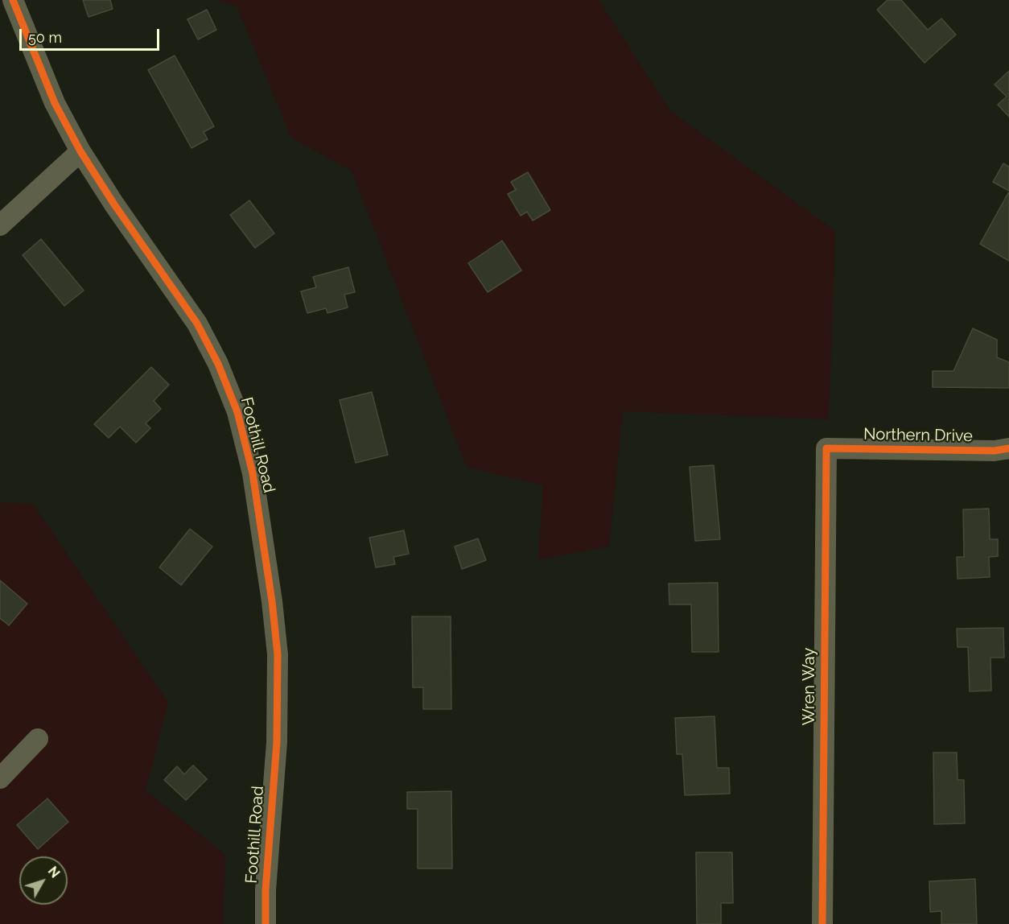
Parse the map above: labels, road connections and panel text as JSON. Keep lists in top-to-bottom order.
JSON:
{
  "streets": {
    "street": ["Northern Drive", "Foothill Road", "Wren Way"]
  },
  "crossings": [
    ["Northern Drive", "Wren Way"]
  ],
  "scale_bar": "50 m",
  "north": "top right"
}
